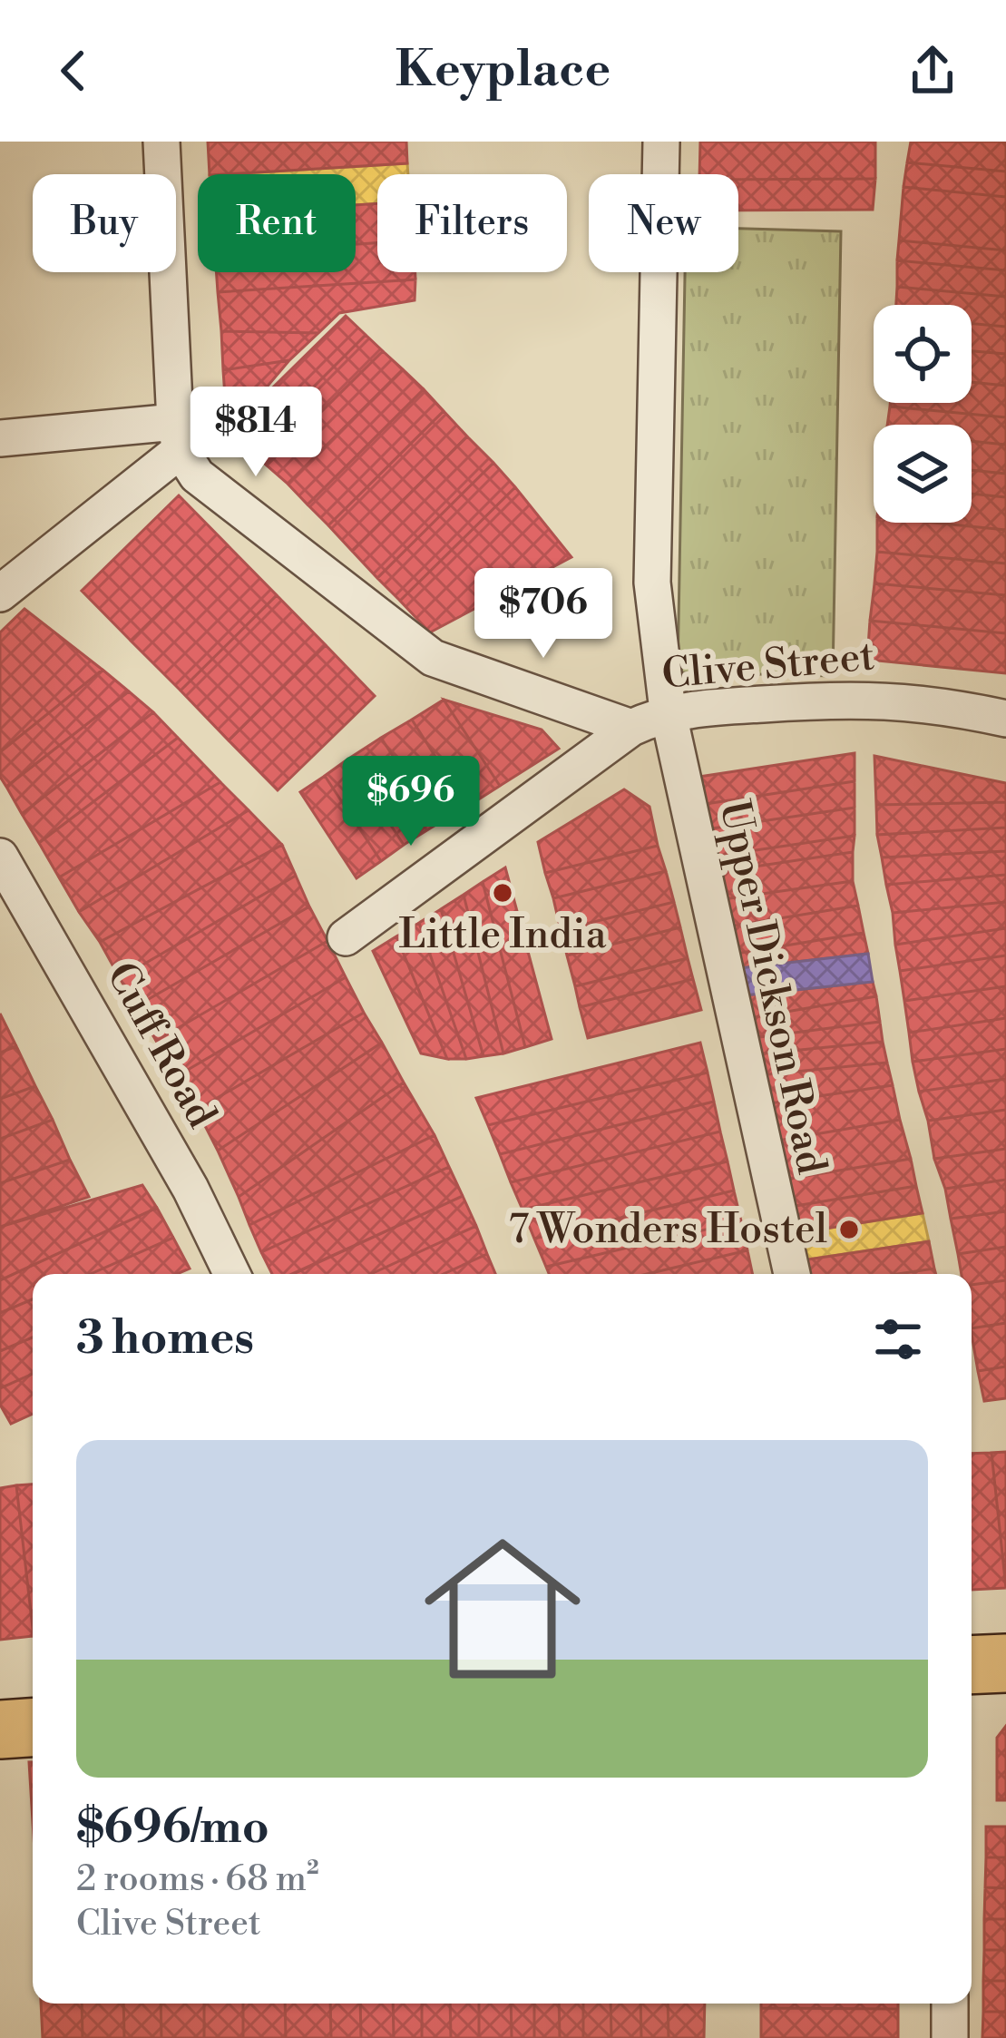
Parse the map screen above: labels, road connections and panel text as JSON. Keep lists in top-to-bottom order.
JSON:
{
  "streets": {
    "street": ["Clive Street", "Upper Dickson Road", "Cuff Road"]
  },
  "crossings": [
    ["Clive Street", "Upper Dickson Road"]
  ],
  "places": ["Little India", "7 Wonders Hostel"],
  "page": {
    "header": "Keyplace",
    "chip": [
      "Buy",
      "Rent",
      "Filters",
      "New"
    ],
    "price": ["$814", "$706", "$696"],
    "heading": "3 homes",
    "list": [
      {
        "name": "$696/mo",
        "note": "2 rooms · 68 m² · Clive Street"
      }
    ]
  }
}
